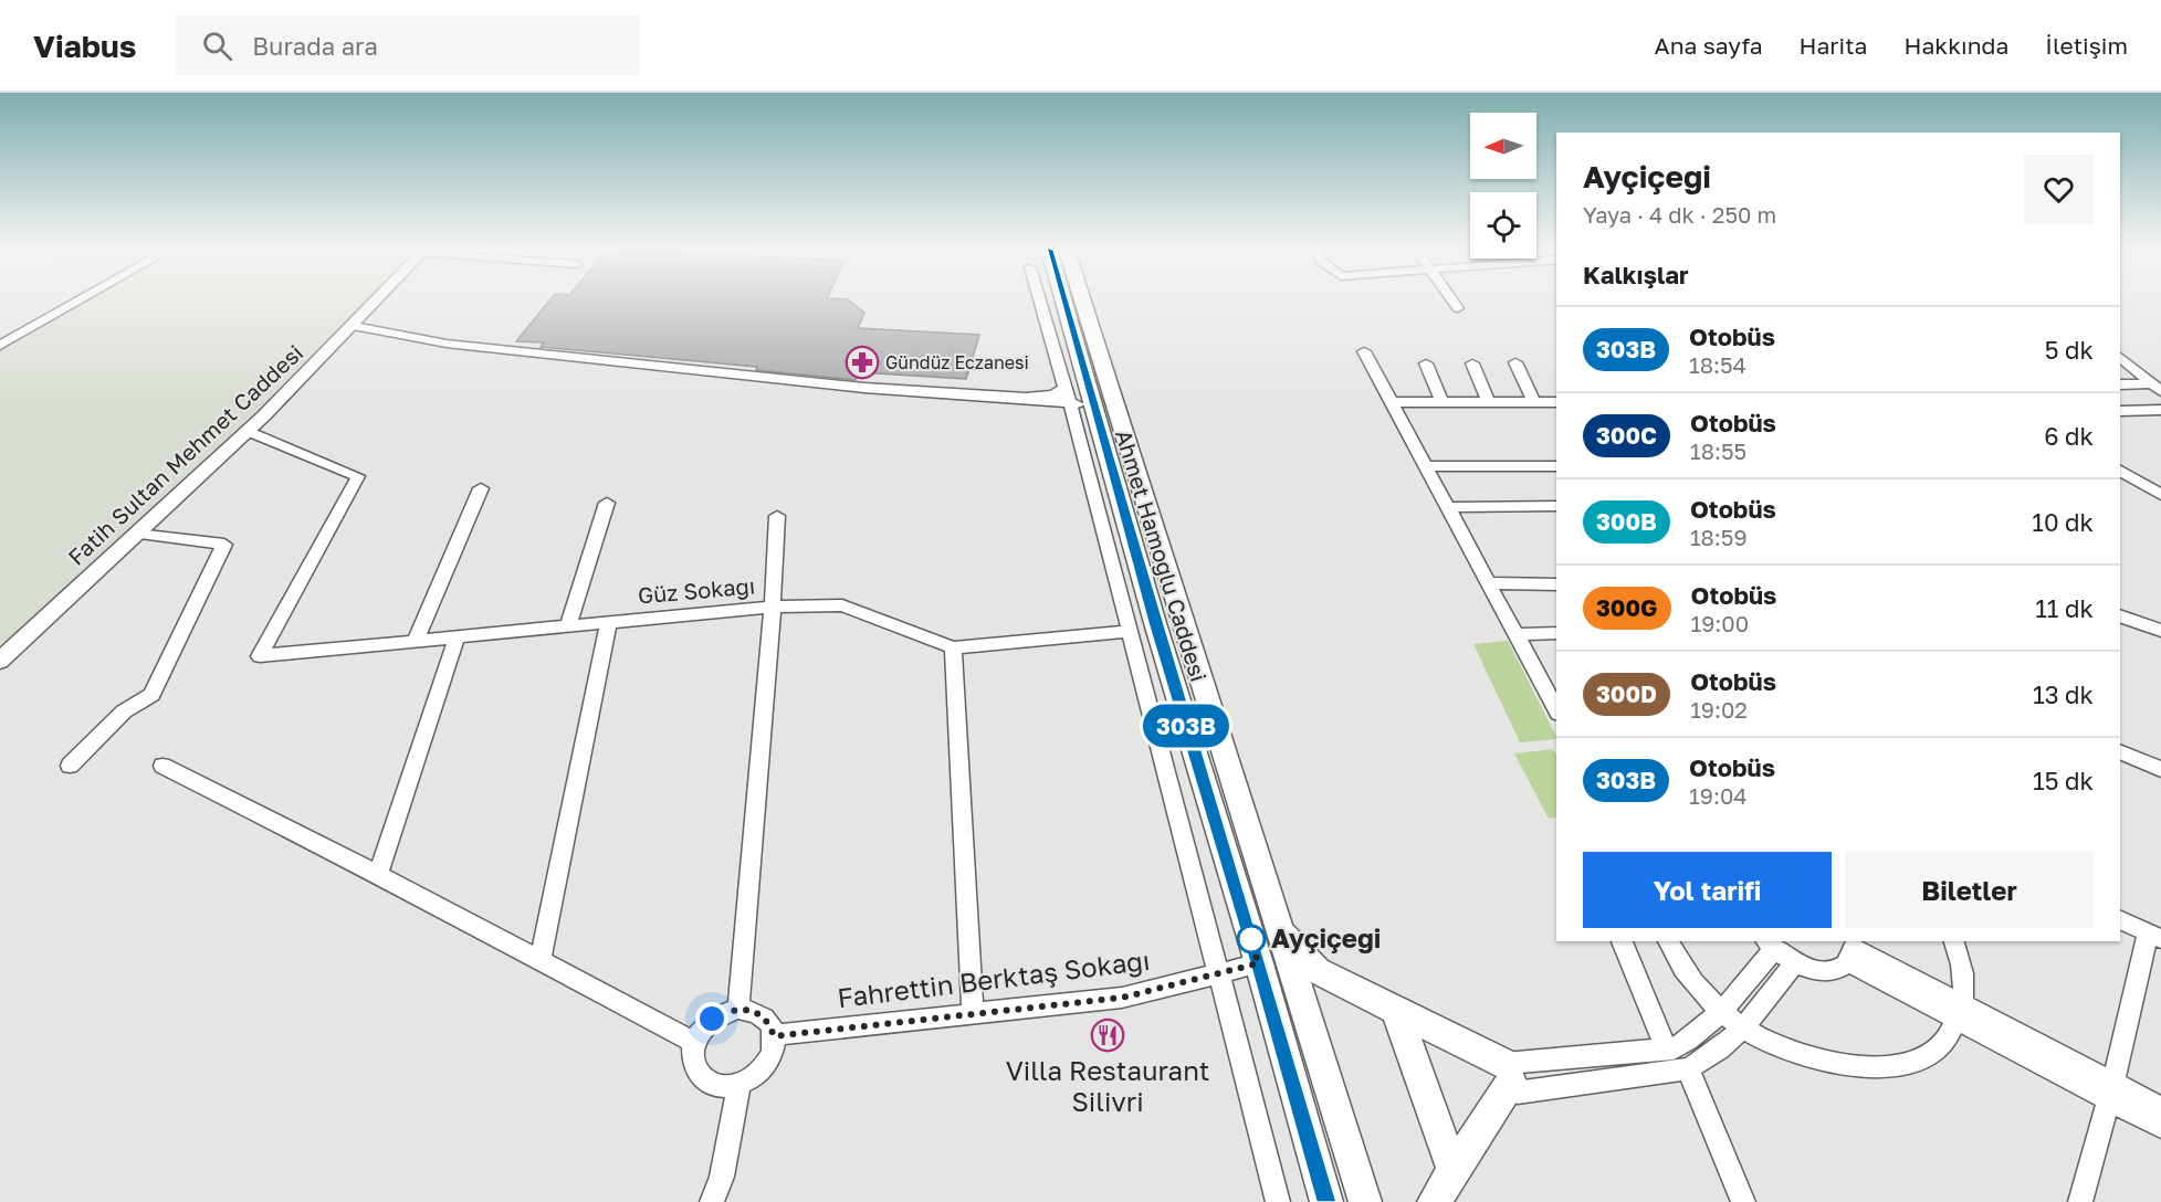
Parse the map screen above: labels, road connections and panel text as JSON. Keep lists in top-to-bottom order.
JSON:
{
  "streets": {
    "highway": ["Ahmet Hamoğlu Caddesi"],
    "main road": ["Fatih Sultan Mehmet Caddesi"],
    "street": ["Güz Sokağı", "Fahrettin Berktaş Sokağı"]
  },
  "crossings": [
    ["Fatih Sultan Mehmet Caddesi", "Güz Sokağı"],
    ["Ahmet Hamoğlu Caddesi", "Fahrettin Berktaş Sokağı"]
  ],
  "places": {
    "pharmacy": ["Gündüz Eczanesi"],
    "other": ["Ayçiçeği"],
    "restaurant": ["Villa Restaurant Silivri"]
  },
  "lines": ["bus line 303B"],
  "north": "left",
  "page": {
    "header": "Viabus",
    "search": "Burada ara",
    "nav": [
      "Ana sayfa",
      "Harita",
      "Hakkında",
      "İletişim"
    ],
    "on_map": "303B",
    "heading": [
      ["Ayçiçeği", "Yaya · 4 dk · 250 m"],
      "Kalkışlar"
    ],
    "list": [
      {
        "mark": "303B",
        "name": "Otobüs",
        "note": "18:54",
        "value": "5 dk"
      },
      {
        "mark": "300C",
        "name": "Otobüs",
        "note": "18:55",
        "value": "6 dk"
      },
      {
        "mark": "300B",
        "name": "Otobüs",
        "note": "18:59",
        "value": "10 dk"
      },
      {
        "mark": "300G",
        "name": "Otobüs",
        "note": "19:00",
        "value": "11 dk"
      },
      {
        "mark": "300D",
        "name": "Otobüs",
        "note": "19:02",
        "value": "13 dk"
      },
      {
        "mark": "303B",
        "name": "Otobüs",
        "note": "19:04",
        "value": "15 dk"
      }
    ],
    "buttons": ["Yol tarifi", "Biletler"]
  }
}
